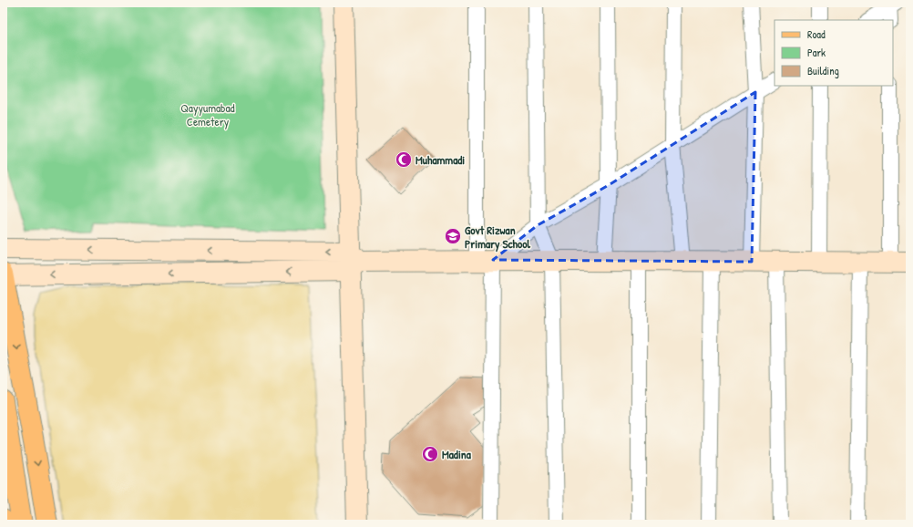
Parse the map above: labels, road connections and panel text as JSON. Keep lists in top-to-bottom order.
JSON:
{
  "parks": ["Qayyumabad Cemetery"],
  "places": {
    "mosque": ["Muhammadi", "Madina"],
    "school or university": ["Govt Rizwan Primary School"]
  },
  "legend": ["Road", "Park", "Building"]
}
